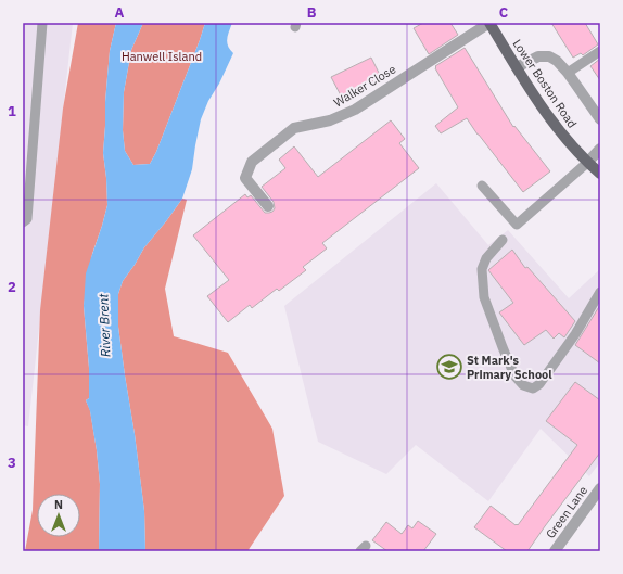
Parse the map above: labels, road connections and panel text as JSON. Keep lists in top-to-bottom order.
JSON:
{
  "streets": {
    "main road": ["Lower Boston Road"],
    "street": ["Walker Close", "Green Lane"]
  },
  "crossings": [
    ["Lower Boston Road", "Walker Close"]
  ],
  "water": ["River Brent"],
  "parks": ["Hanwell Island"],
  "places": {
    "school or university": ["St Mark's Primary School"]
  },
  "north": "top",
  "grid": {
    "columns": ["A", "B", "C"],
    "rows": ["1", "2", "3"]
  }
}
